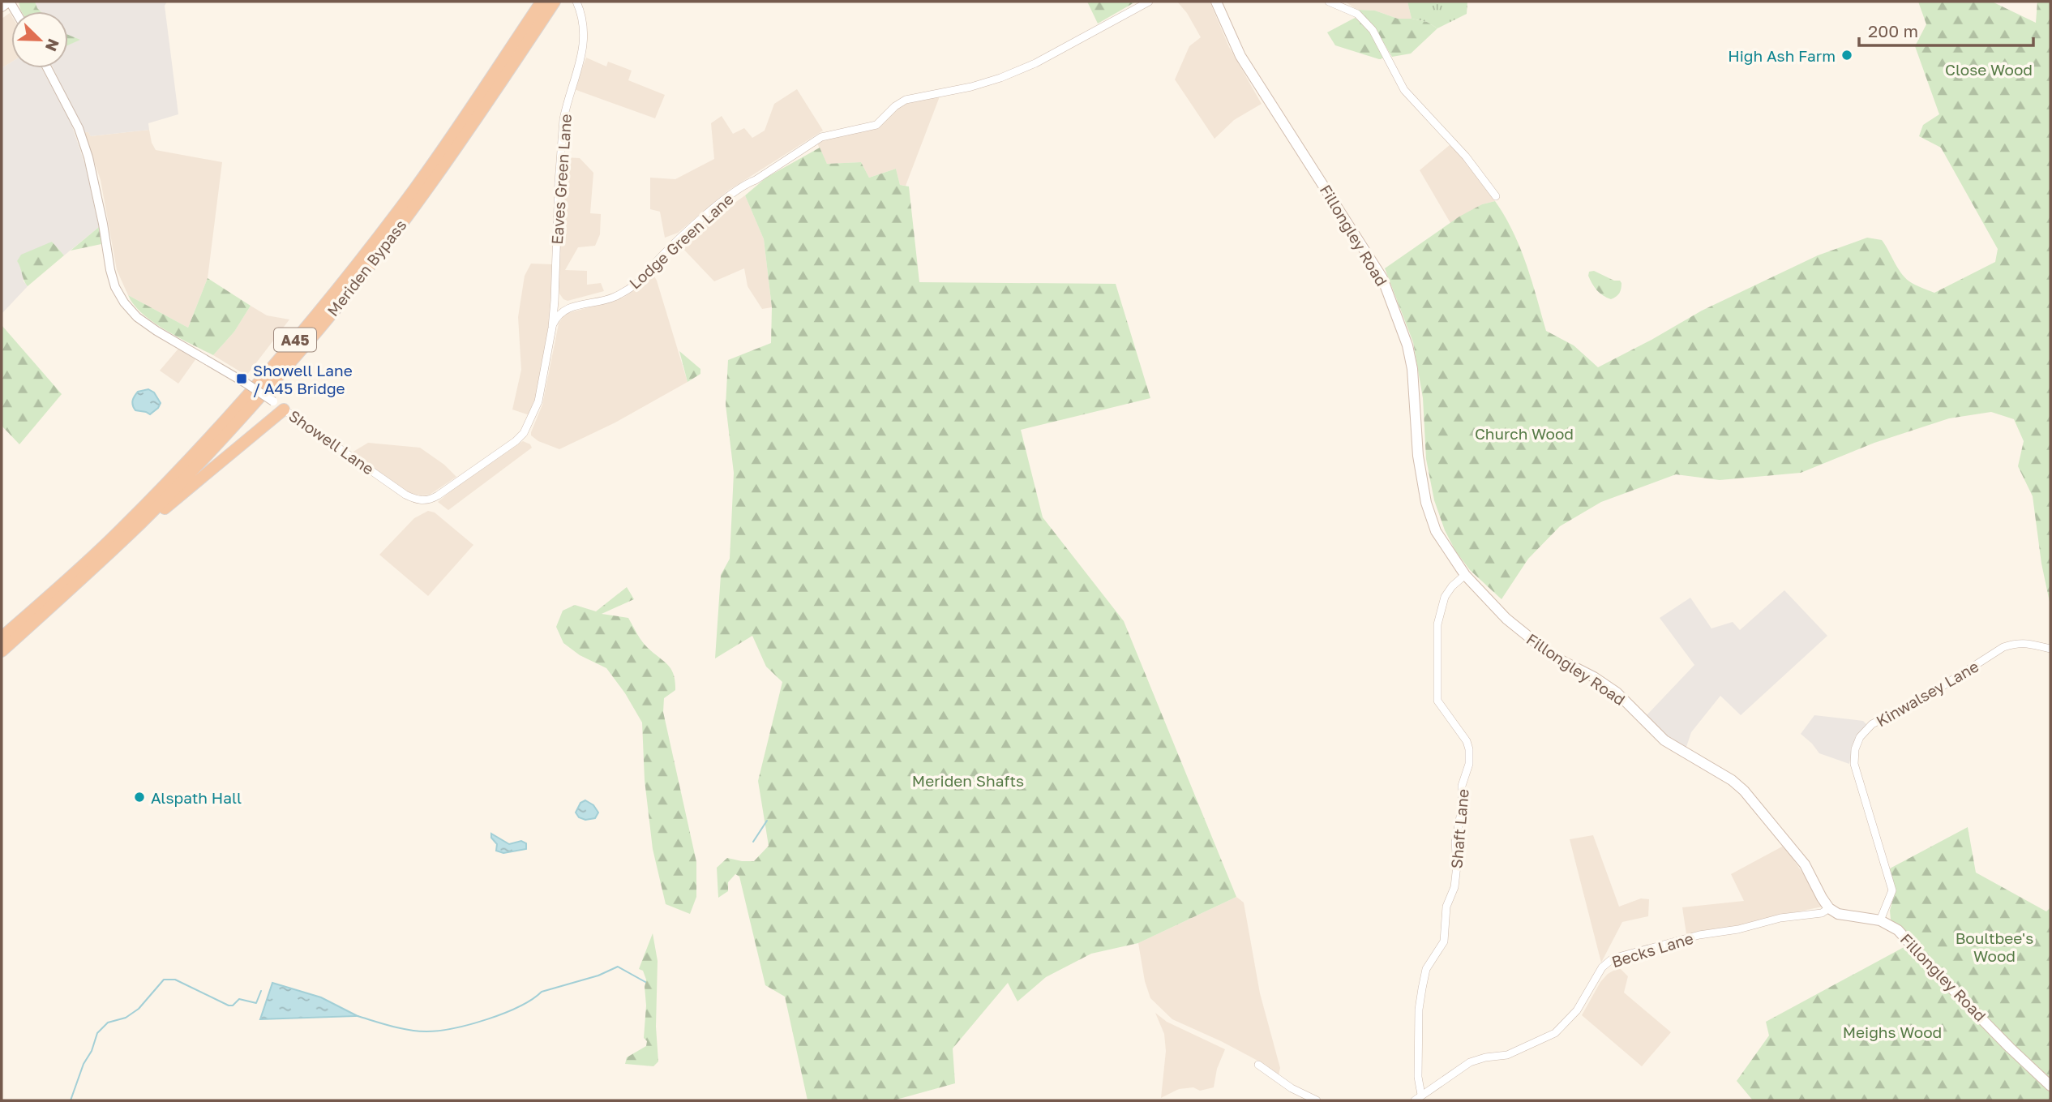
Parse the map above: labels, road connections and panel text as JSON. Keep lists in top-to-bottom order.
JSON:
{
  "streets": {
    "highway": ["Meriden Bypass", "A45"],
    "main road": ["Fillongley Road"],
    "street": [
      "Eaves Green Lane",
      "Lodge Green Lane",
      "Showell Lane",
      "Kinwalsey Lane",
      "Shaft Lane",
      "Becks Lane"
    ]
  },
  "crossings": [
    ["Eaves Green Lane", "Showell Lane"],
    ["Fillongley Road", "Kinwalsey Lane"],
    ["Fillongley Road", "Shaft Lane"],
    ["Fillongley Road", "Becks Lane"],
    ["Shaft Lane", "Becks Lane"]
  ],
  "parks": [
    "Close Wood",
    "Church Wood",
    "Meriden Shafts",
    "Boultbee's Wood",
    "Meighs Wood"
  ],
  "places": {
    "other": ["High Ash Farm", "Alspath Hall"],
    "transit": ["Showell Lane / A45 Bridge"]
  },
  "scale_bar": "200 m",
  "north": "bottom right"
}
